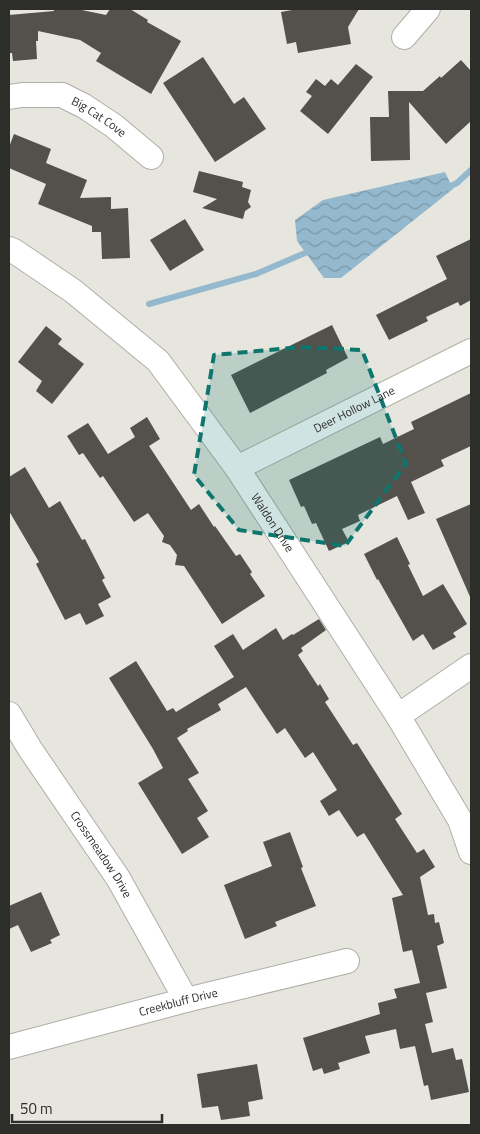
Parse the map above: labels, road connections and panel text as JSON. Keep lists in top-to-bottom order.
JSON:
{
  "streets": {
    "street": [
      "Big Cat Cove",
      "Deer Hollow Lane",
      "Waldon Drive",
      "Crossmeadow Drive",
      "Creekbluff Drive"
    ]
  },
  "crossings": [
    ["Deer Hollow Lane", "Waldon Drive"],
    ["Crossmeadow Drive", "Creekbluff Drive"]
  ],
  "scale_bar": "50 m"
}
